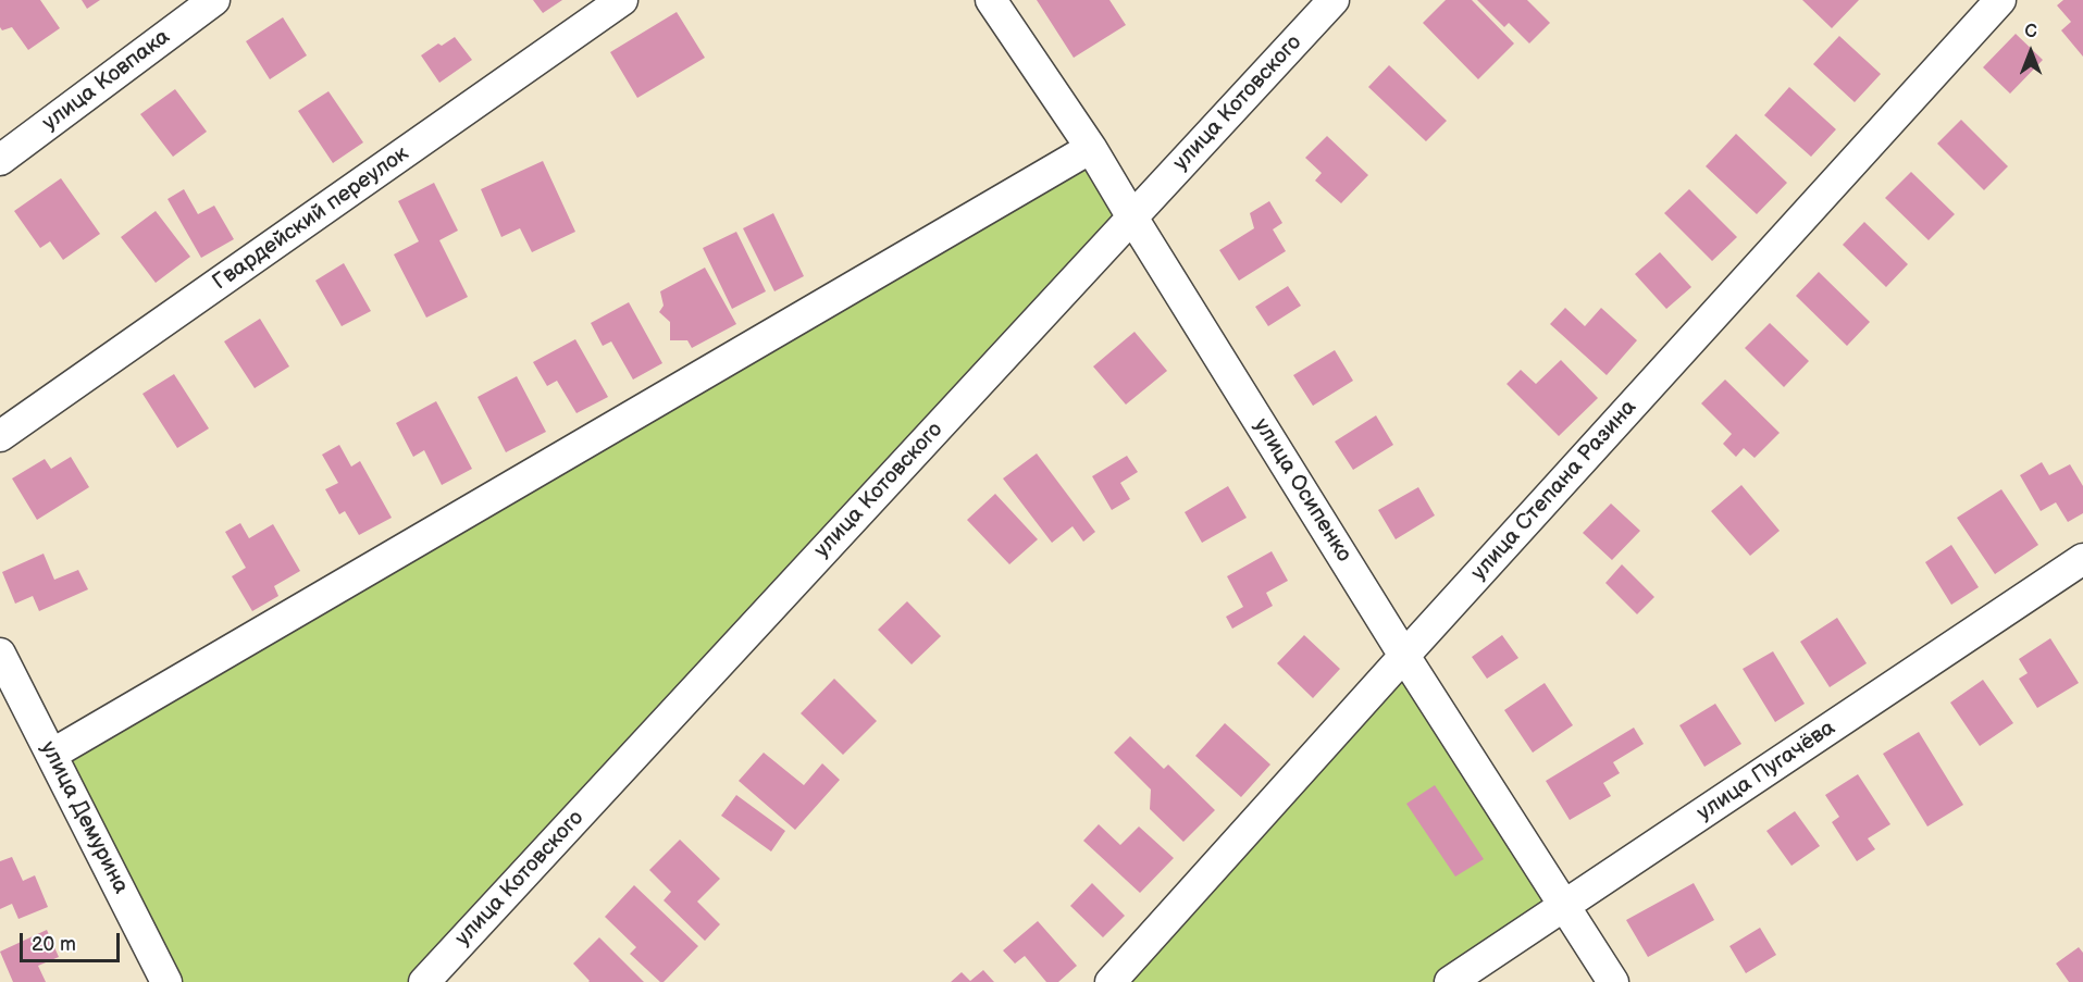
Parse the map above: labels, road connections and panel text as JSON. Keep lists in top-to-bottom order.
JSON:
{
  "streets": {
    "street": [
      "улица Ковпака",
      "улица Котовского",
      "Гвардейский переулок",
      "улица Осипенко",
      "улица Степана Разина",
      "улица Пугачёва",
      "улица Демурина"
    ]
  },
  "crossings": [
    ["улица Котовского", "улица Осипенко"],
    ["улица Осипенко", "улица Степана Разина"],
    ["улица Осипенко", "улица Пугачёва"]
  ],
  "scale_bar": "20 m",
  "north": "top"
}
